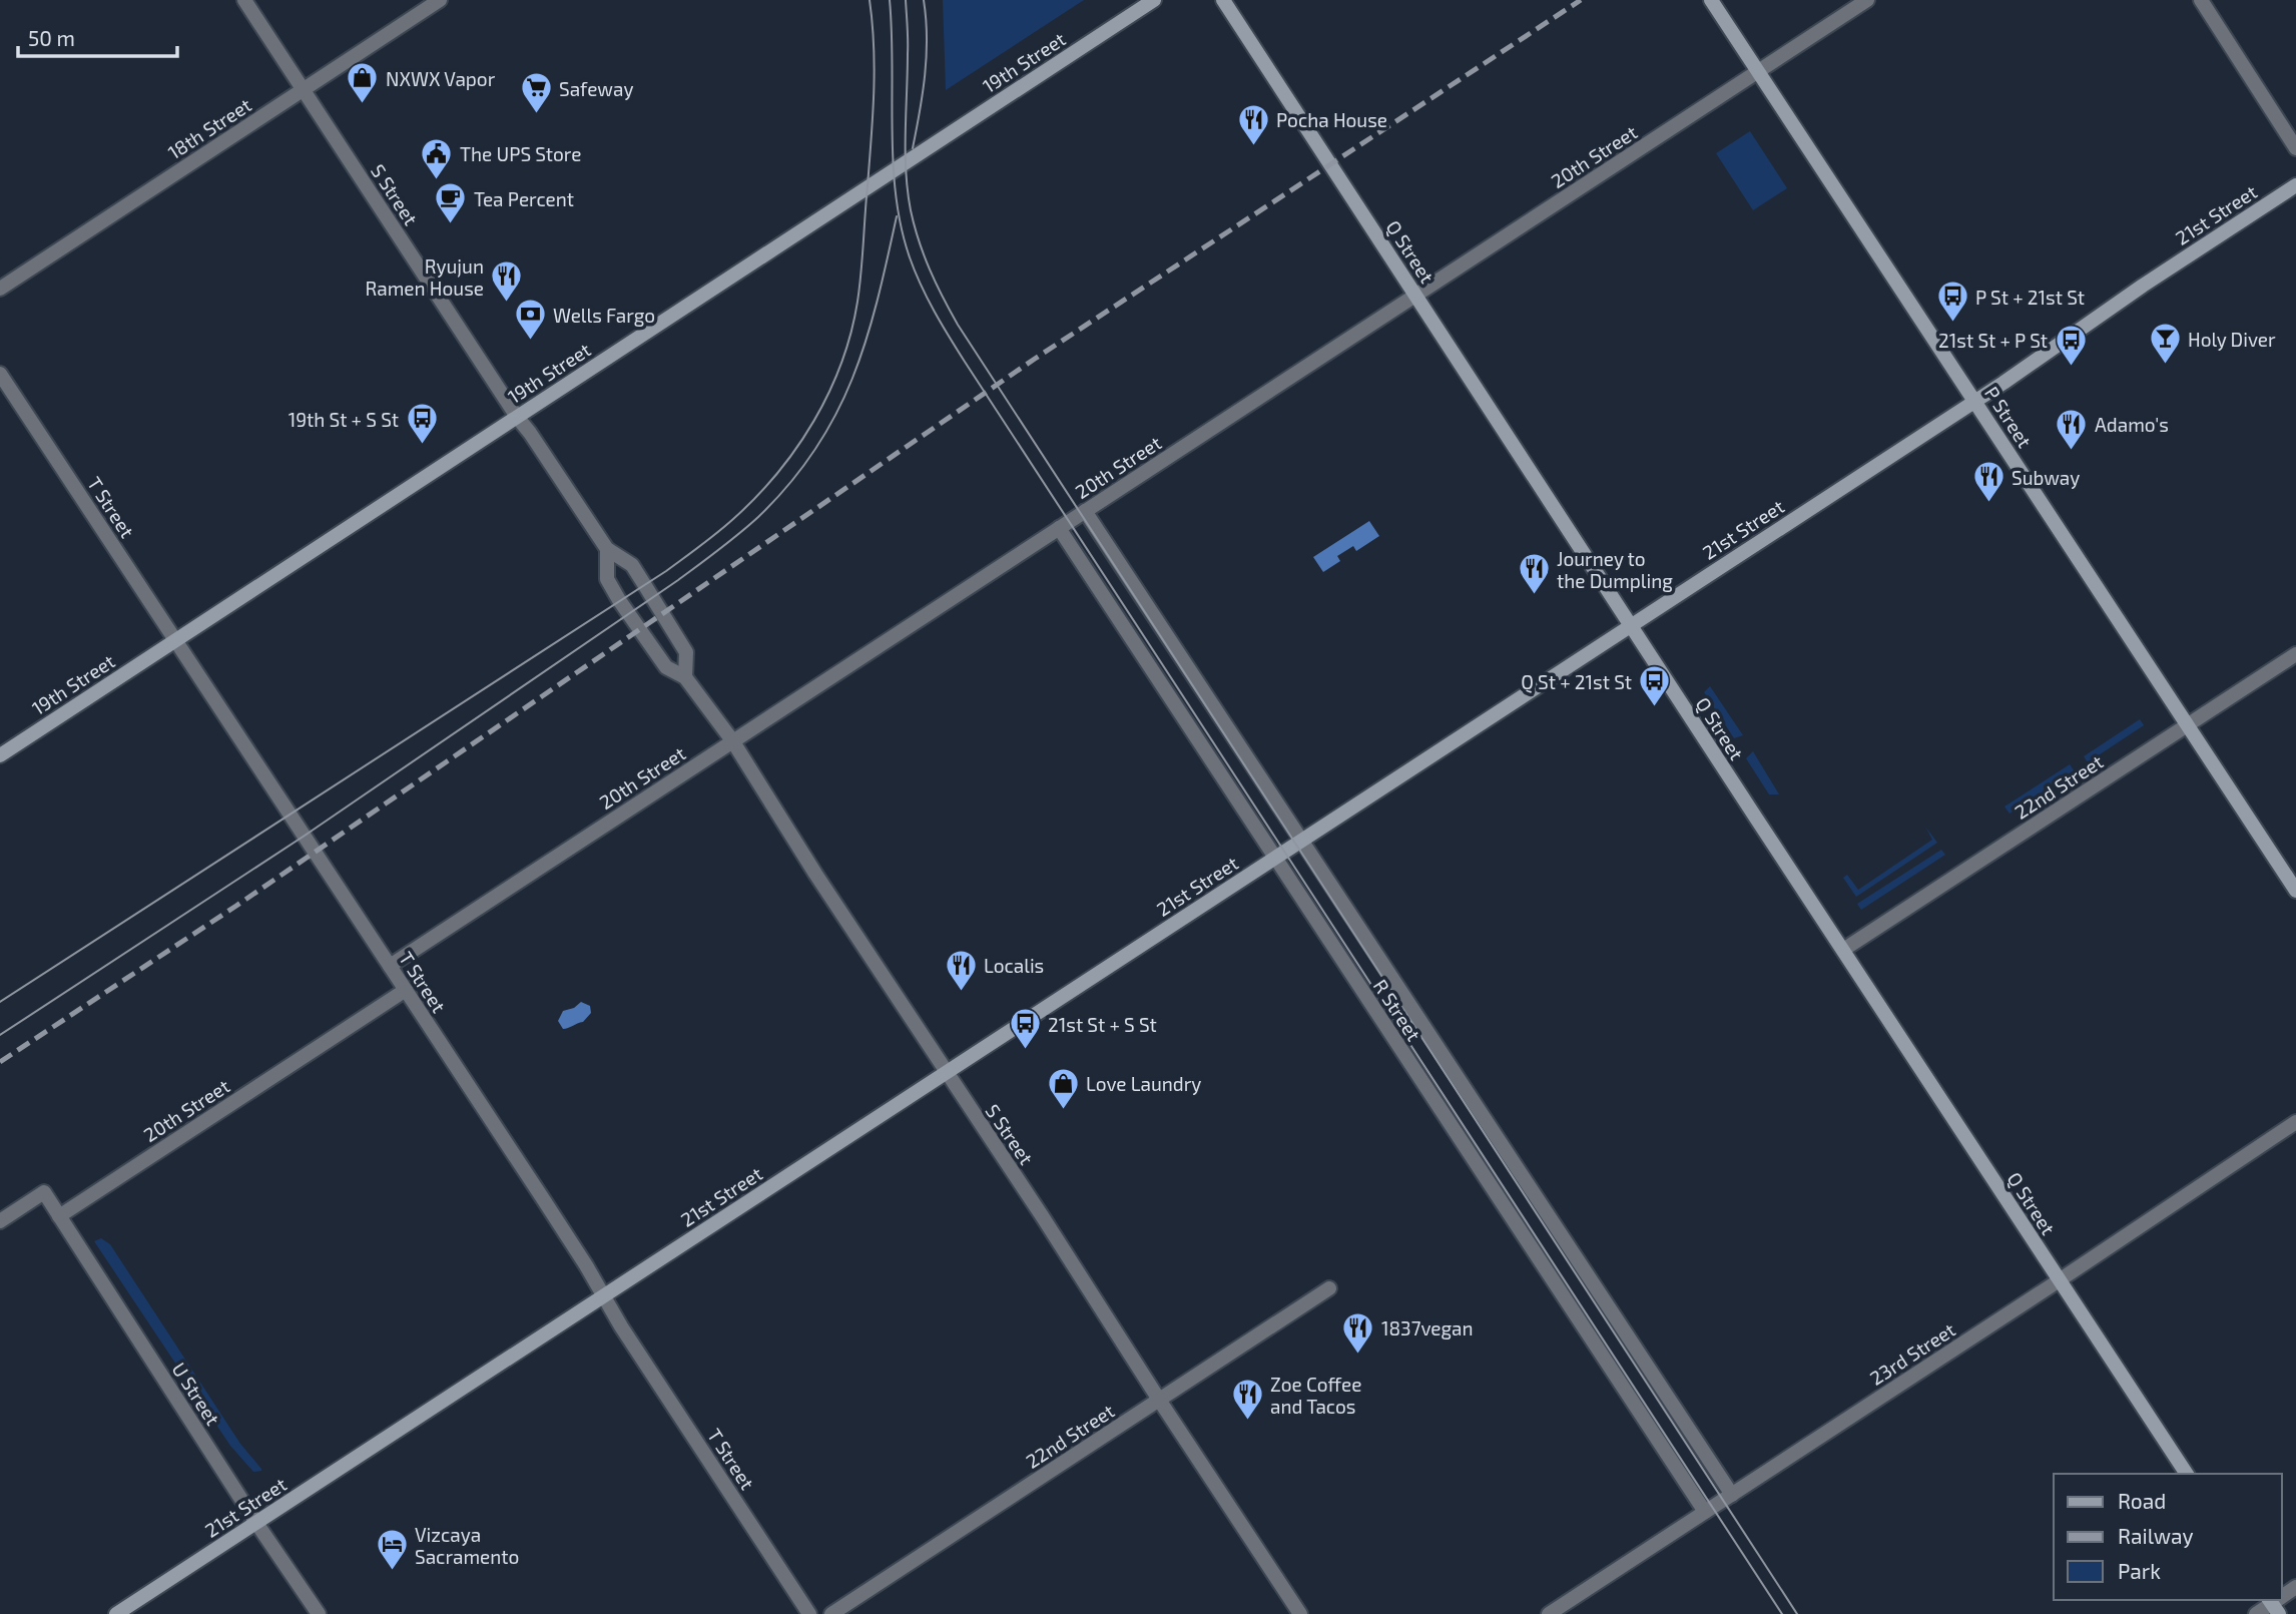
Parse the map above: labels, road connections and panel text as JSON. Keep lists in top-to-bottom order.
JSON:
{
  "streets": {
    "main road": [
      "19th Street",
      "21st Street",
      "Q Street",
      "P Street"
    ],
    "street": [
      "18th Street",
      "20th Street",
      "S Street",
      "T Street",
      "22nd Street",
      "R Street",
      "23rd Street",
      "U Street"
    ]
  },
  "crossings": [
    ["19th Street", "S Street"],
    ["19th Street", "T Street"],
    ["18th Street", "S Street"],
    ["20th Street", "S Street"],
    ["20th Street", "Q Street"],
    ["20th Street", "P Street"],
    ["20th Street", "T Street"],
    ["20th Street", "R Street"],
    ["20th Street", "U Street"],
    ["S Street", "21st Street"],
    ["S Street", "22nd Street"],
    ["21st Street", "Q Street"],
    ["21st Street", "P Street"],
    ["21st Street", "T Street"],
    ["21st Street", "R Street"],
    ["21st Street", "U Street"],
    ["Q Street", "22nd Street"],
    ["Q Street", "23rd Street"],
    ["P Street", "22nd Street"],
    ["R Street", "23rd Street"]
  ],
  "places": {
    "shop": ["NXWX Vapor", "Love Laundry"],
    "supermarket": ["Safeway"],
    "restaurant": [
      "Pocha House",
      "Ryujun Ramen House",
      "Adamo's",
      "Subway",
      "Journey to the Dumpling",
      "Localis",
      "1837vegan",
      "Zoe Coffee and Tacos"
    ],
    "public building": ["The UPS Store"],
    "cafe": ["Tea Percent"],
    "bus stop": [
      "P St + 21st St",
      "21st St + P St",
      "19th St + S St",
      "Q St + 21st St",
      "21st St + S St"
    ],
    "bank": ["Wells Fargo"],
    "bar": ["Holy Diver"],
    "hotel": ["Vizcaya Sacramento"]
  },
  "legend": ["Road", "Railway", "Park"],
  "scale_bar": "50 m"
}
